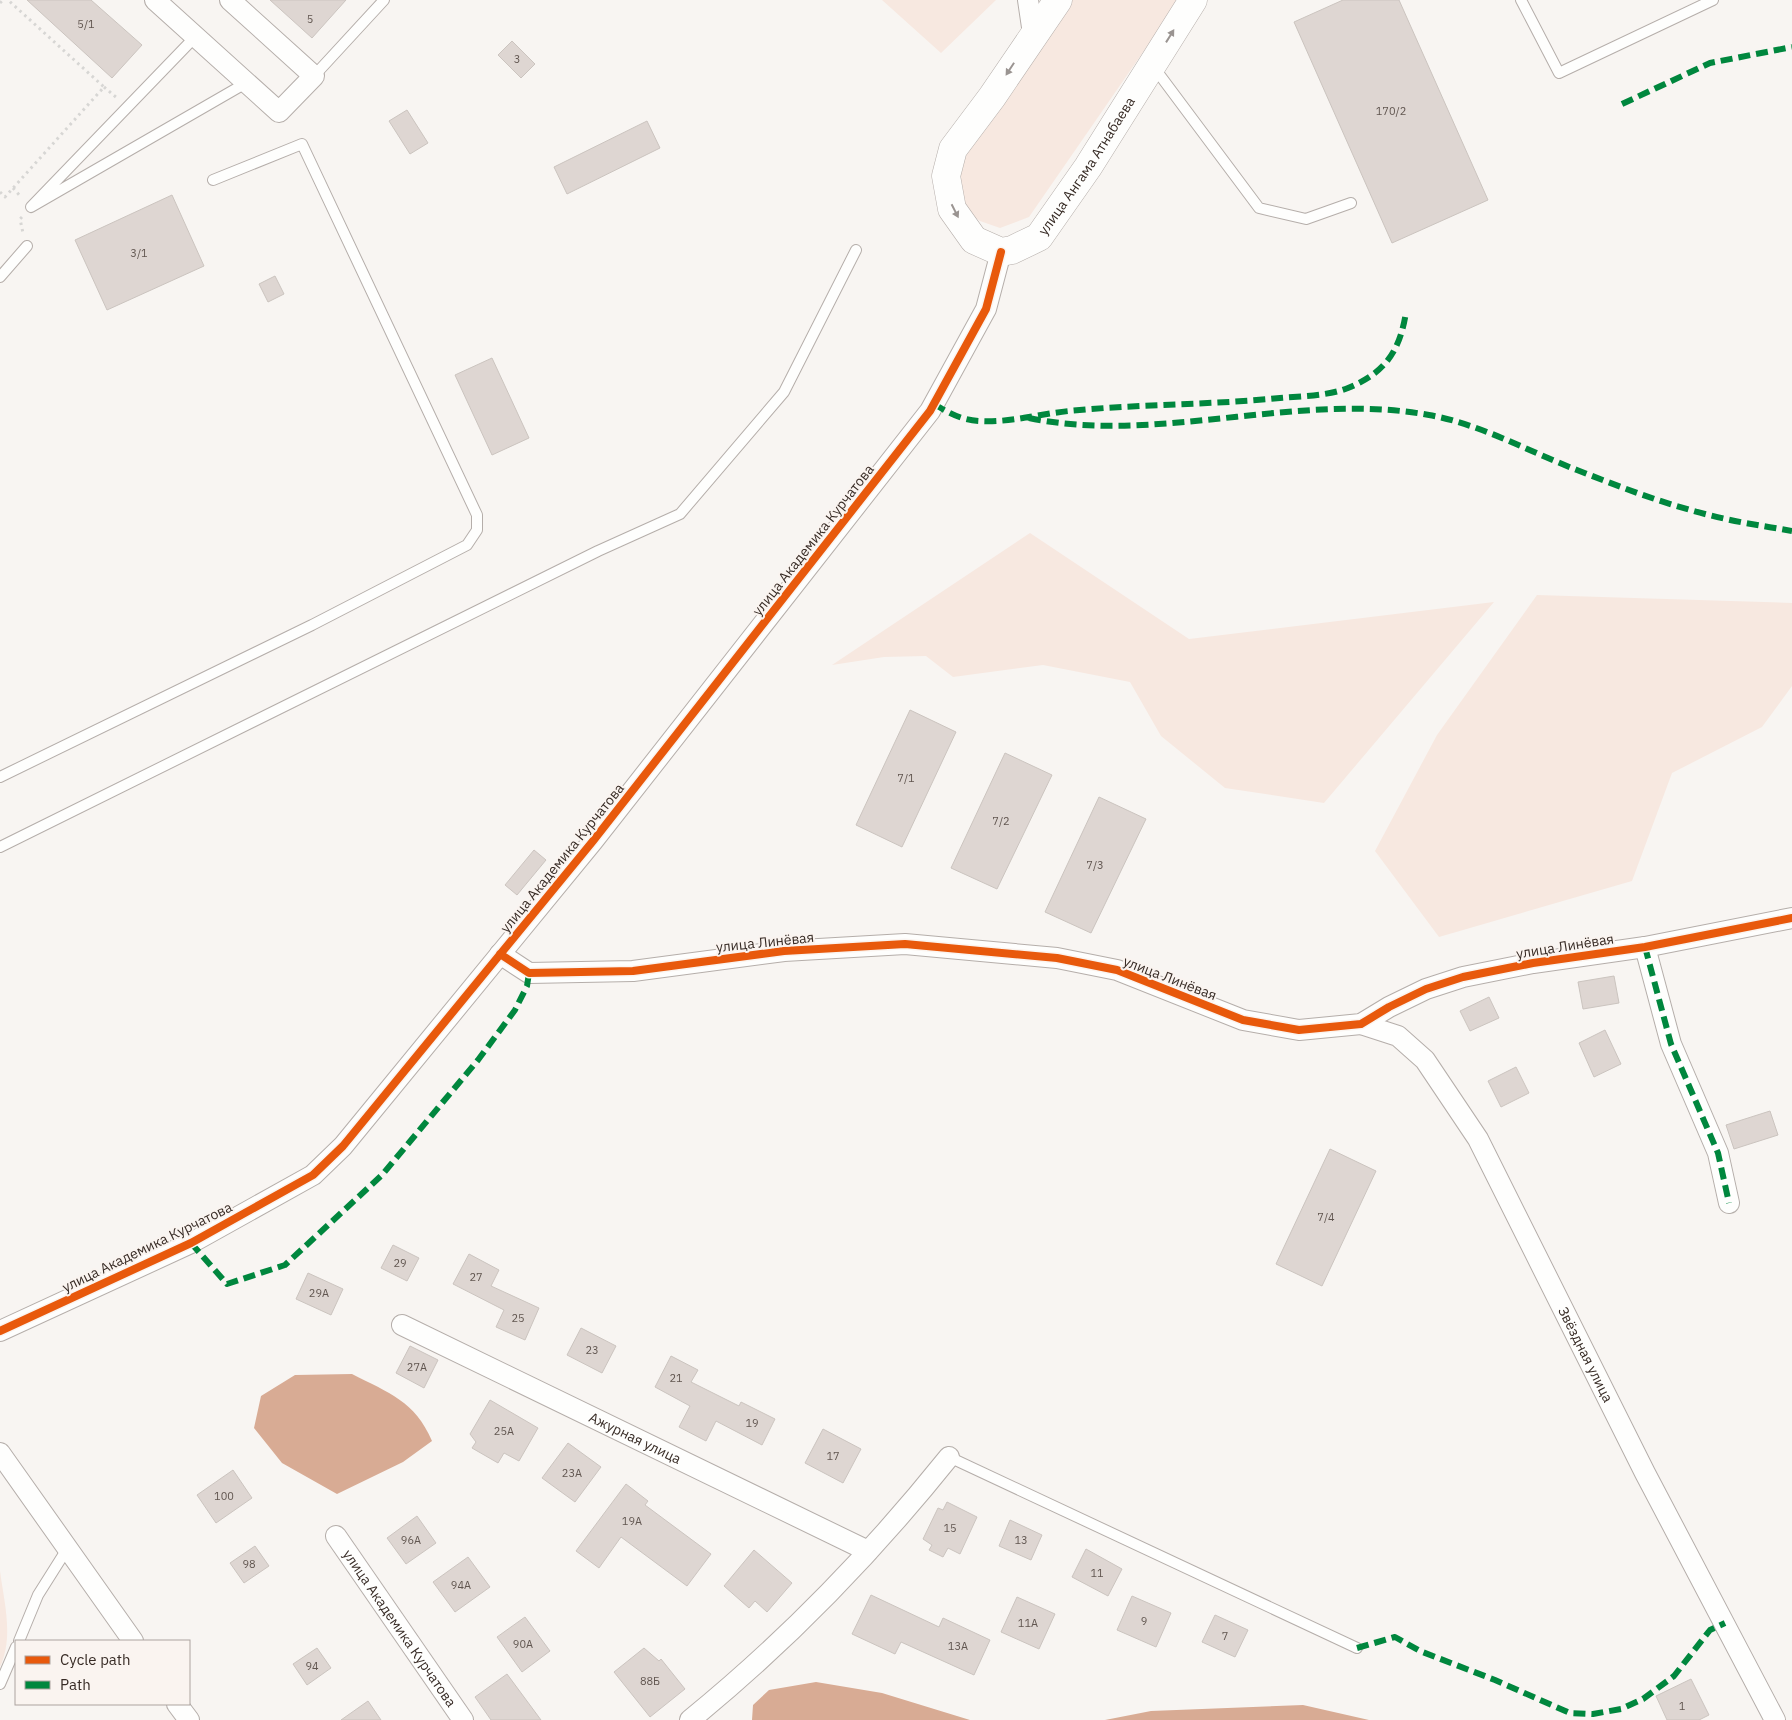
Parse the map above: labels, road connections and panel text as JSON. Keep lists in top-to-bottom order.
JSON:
{
  "streets": {
    "street": [
      "улица Ангама Атнабаева",
      "улица Академика Курчатова",
      "улица Линёвая",
      "Звёздная улица",
      "Ажурная улица"
    ]
  },
  "crossings": [
    ["улица Ангама Атнабаева", "улица Академика Курчатова"],
    ["улица Академика Курчатова", "улица Линёвая"],
    ["улица Линёвая", "Звёздная улица"]
  ],
  "house_numbers": [
    "5",
    "5/1",
    "3",
    "170/2",
    "3/1",
    "7/1",
    "7/2",
    "7/3",
    "7/4",
    "29",
    "27",
    "29А",
    "25",
    "23",
    "27А",
    "21",
    "19",
    "25А",
    "17",
    "23А",
    "100",
    "19А",
    "15",
    "96А",
    "13",
    "98",
    "11",
    "94А",
    "9",
    "11А",
    "7",
    "90А",
    "13А",
    "94",
    "88Б",
    "1"
  ],
  "legend": ["Cycle path", "Path"]
}
